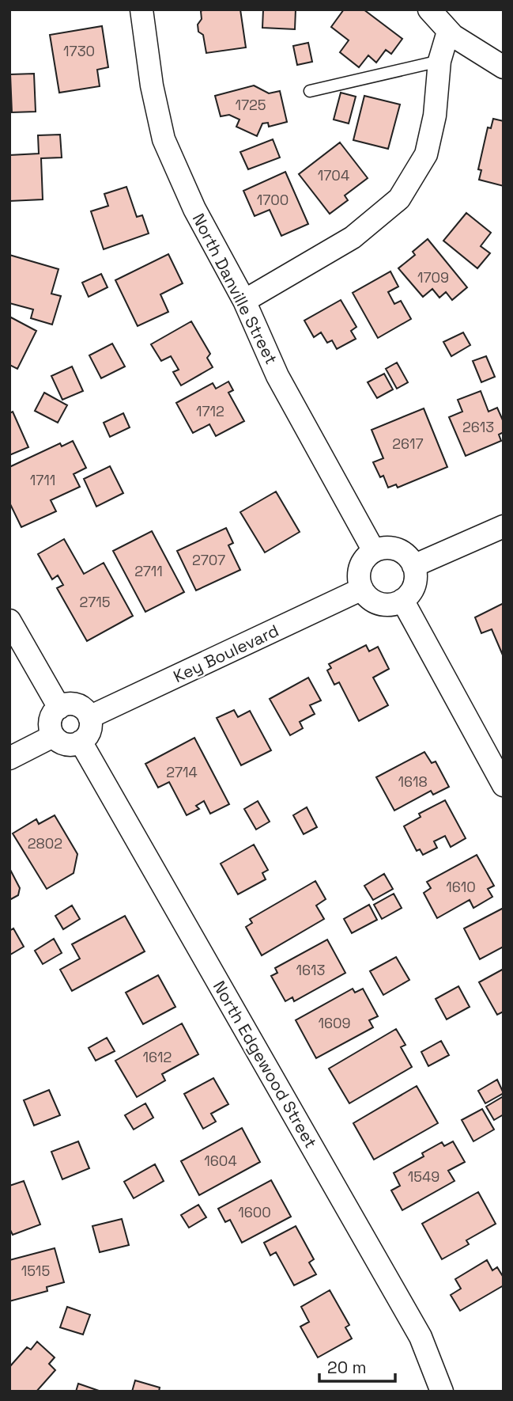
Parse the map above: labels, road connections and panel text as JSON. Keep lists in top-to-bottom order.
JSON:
{
  "streets": {
    "street": ["North Danville Street", "Key Boulevard", "North Edgewood Street"]
  },
  "crossings": [
    ["North Danville Street", "Key Boulevard"],
    ["Key Boulevard", "North Edgewood Street"]
  ],
  "house_numbers": [
    "1730",
    "1725",
    "1704",
    "1700",
    "1709",
    "1712",
    "2613",
    "2617",
    "1711",
    "2707",
    "2711",
    "2715",
    "2714",
    "1618",
    "2802",
    "1610",
    "1613",
    "1609",
    "1612",
    "1604",
    "1549",
    "1600",
    "1515"
  ],
  "scale_bar": "20 m"
}
